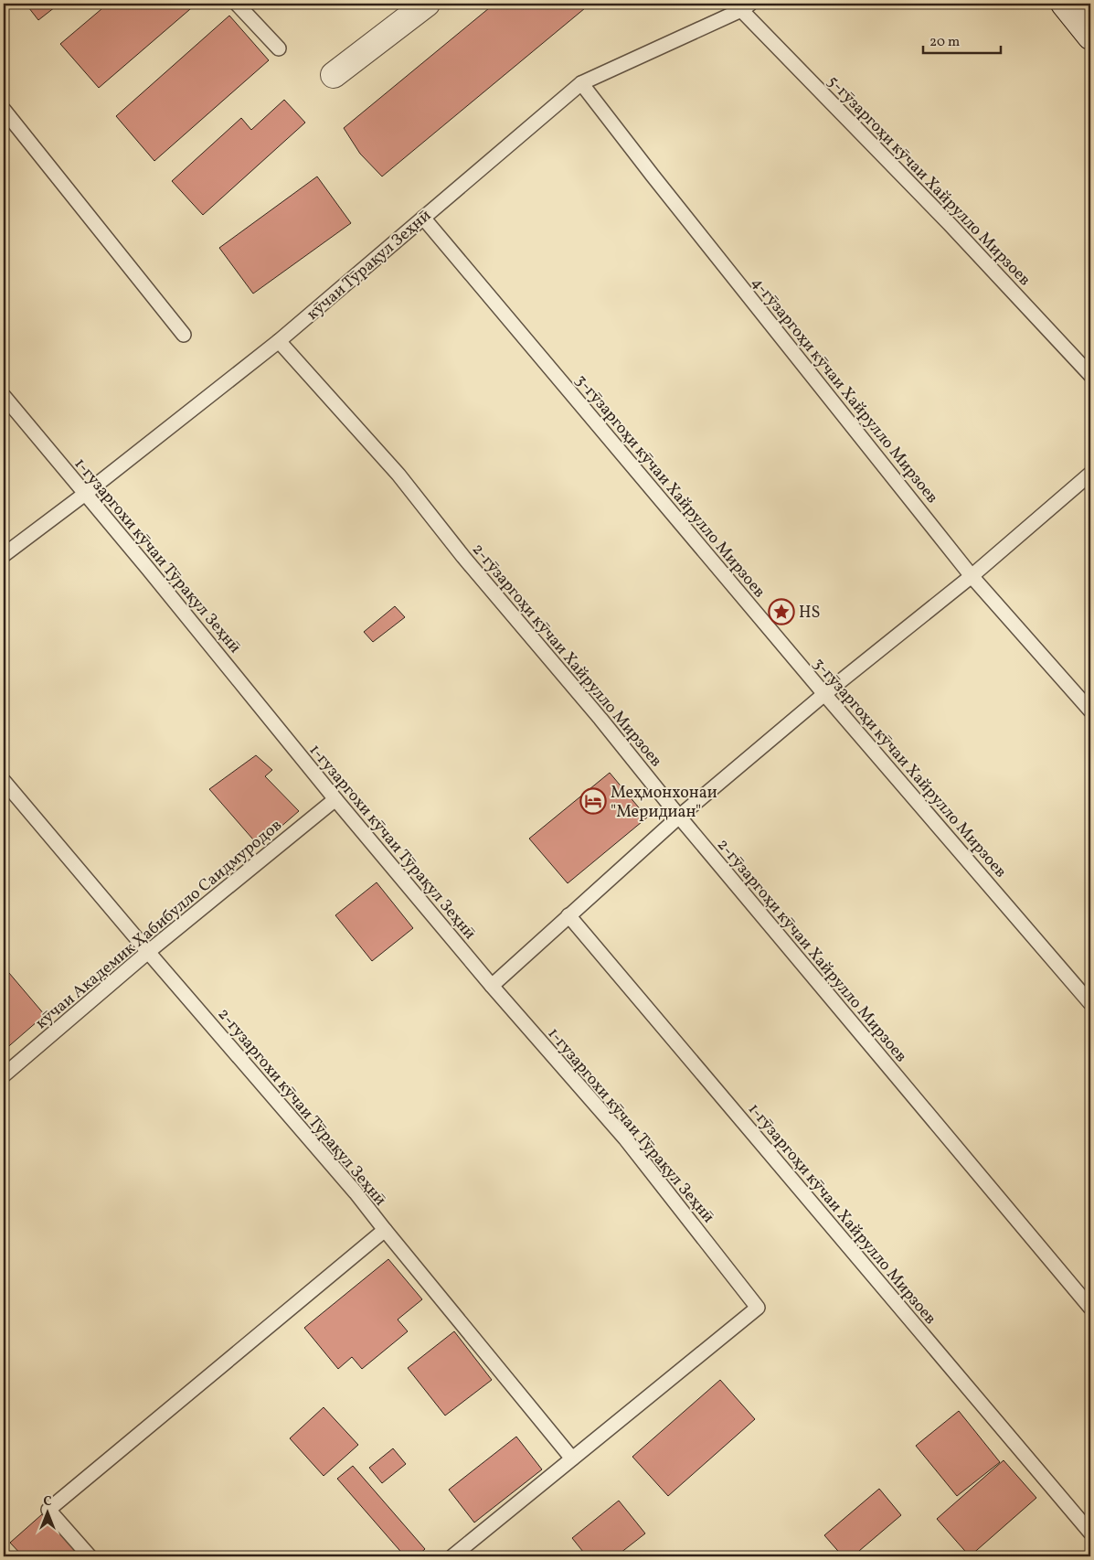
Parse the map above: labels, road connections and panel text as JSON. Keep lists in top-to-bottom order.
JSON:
{
  "streets": {
    "lane": [
      "5-гӯзаргоҳи кӯчаи Хайрулло Мирзоев",
      "кӯчаи Тӯрақул Зеҳнӣ",
      "4-гӯзаргоҳи кӯчаи Хайрулло Мирзоев",
      "3-гӯзаргоҳи кӯчаи Хайрулло Мирзоев",
      "1-гузаргохи кӯчаи Тӯрақул Зеҳнӣ",
      "2-гӯзаргоҳи кӯчаи Хайрулло Мирзоев",
      "кӯчаи Академик Ҳабибулло Саидмуродов",
      "2-гузаргохи кӯчаи Тӯрақул Зеҳнӣ",
      "1-гӯзаргоҳи кӯчаи Хайрулло Мирзоев"
    ]
  },
  "crossings": [
    ["5-гӯзаргоҳи кӯчаи Хайрулло Мирзоев", "кӯчаи Тӯрақул Зеҳнӣ"],
    ["кӯчаи Тӯрақул Зеҳнӣ", "4-гӯзаргоҳи кӯчаи Хайрулло Мирзоев"],
    ["кӯчаи Тӯрақул Зеҳнӣ", "3-гӯзаргоҳи кӯчаи Хайрулло Мирзоев"],
    ["кӯчаи Тӯрақул Зеҳнӣ", "1-гузаргохи кӯчаи Тӯрақул Зеҳнӣ"],
    ["кӯчаи Тӯрақул Зеҳнӣ", "2-гӯзаргоҳи кӯчаи Хайрулло Мирзоев"],
    ["1-гузаргохи кӯчаи Тӯрақул Зеҳнӣ", "кӯчаи Академик Ҳабибулло Саидмуродов"],
    ["1-гузаргохи кӯчаи Тӯрақул Зеҳнӣ", "2-гузаргохи кӯчаи Тӯрақул Зеҳнӣ"],
    ["кӯчаи Академик Ҳабибулло Саидмуродов", "2-гузаргохи кӯчаи Тӯрақул Зеҳнӣ"]
  ],
  "places": {
    "place": ["HS"],
    "hotel": ["Меҳмонхонаи \"Меридиан\""]
  },
  "scale_bar": "20 m",
  "north": "top"
}
